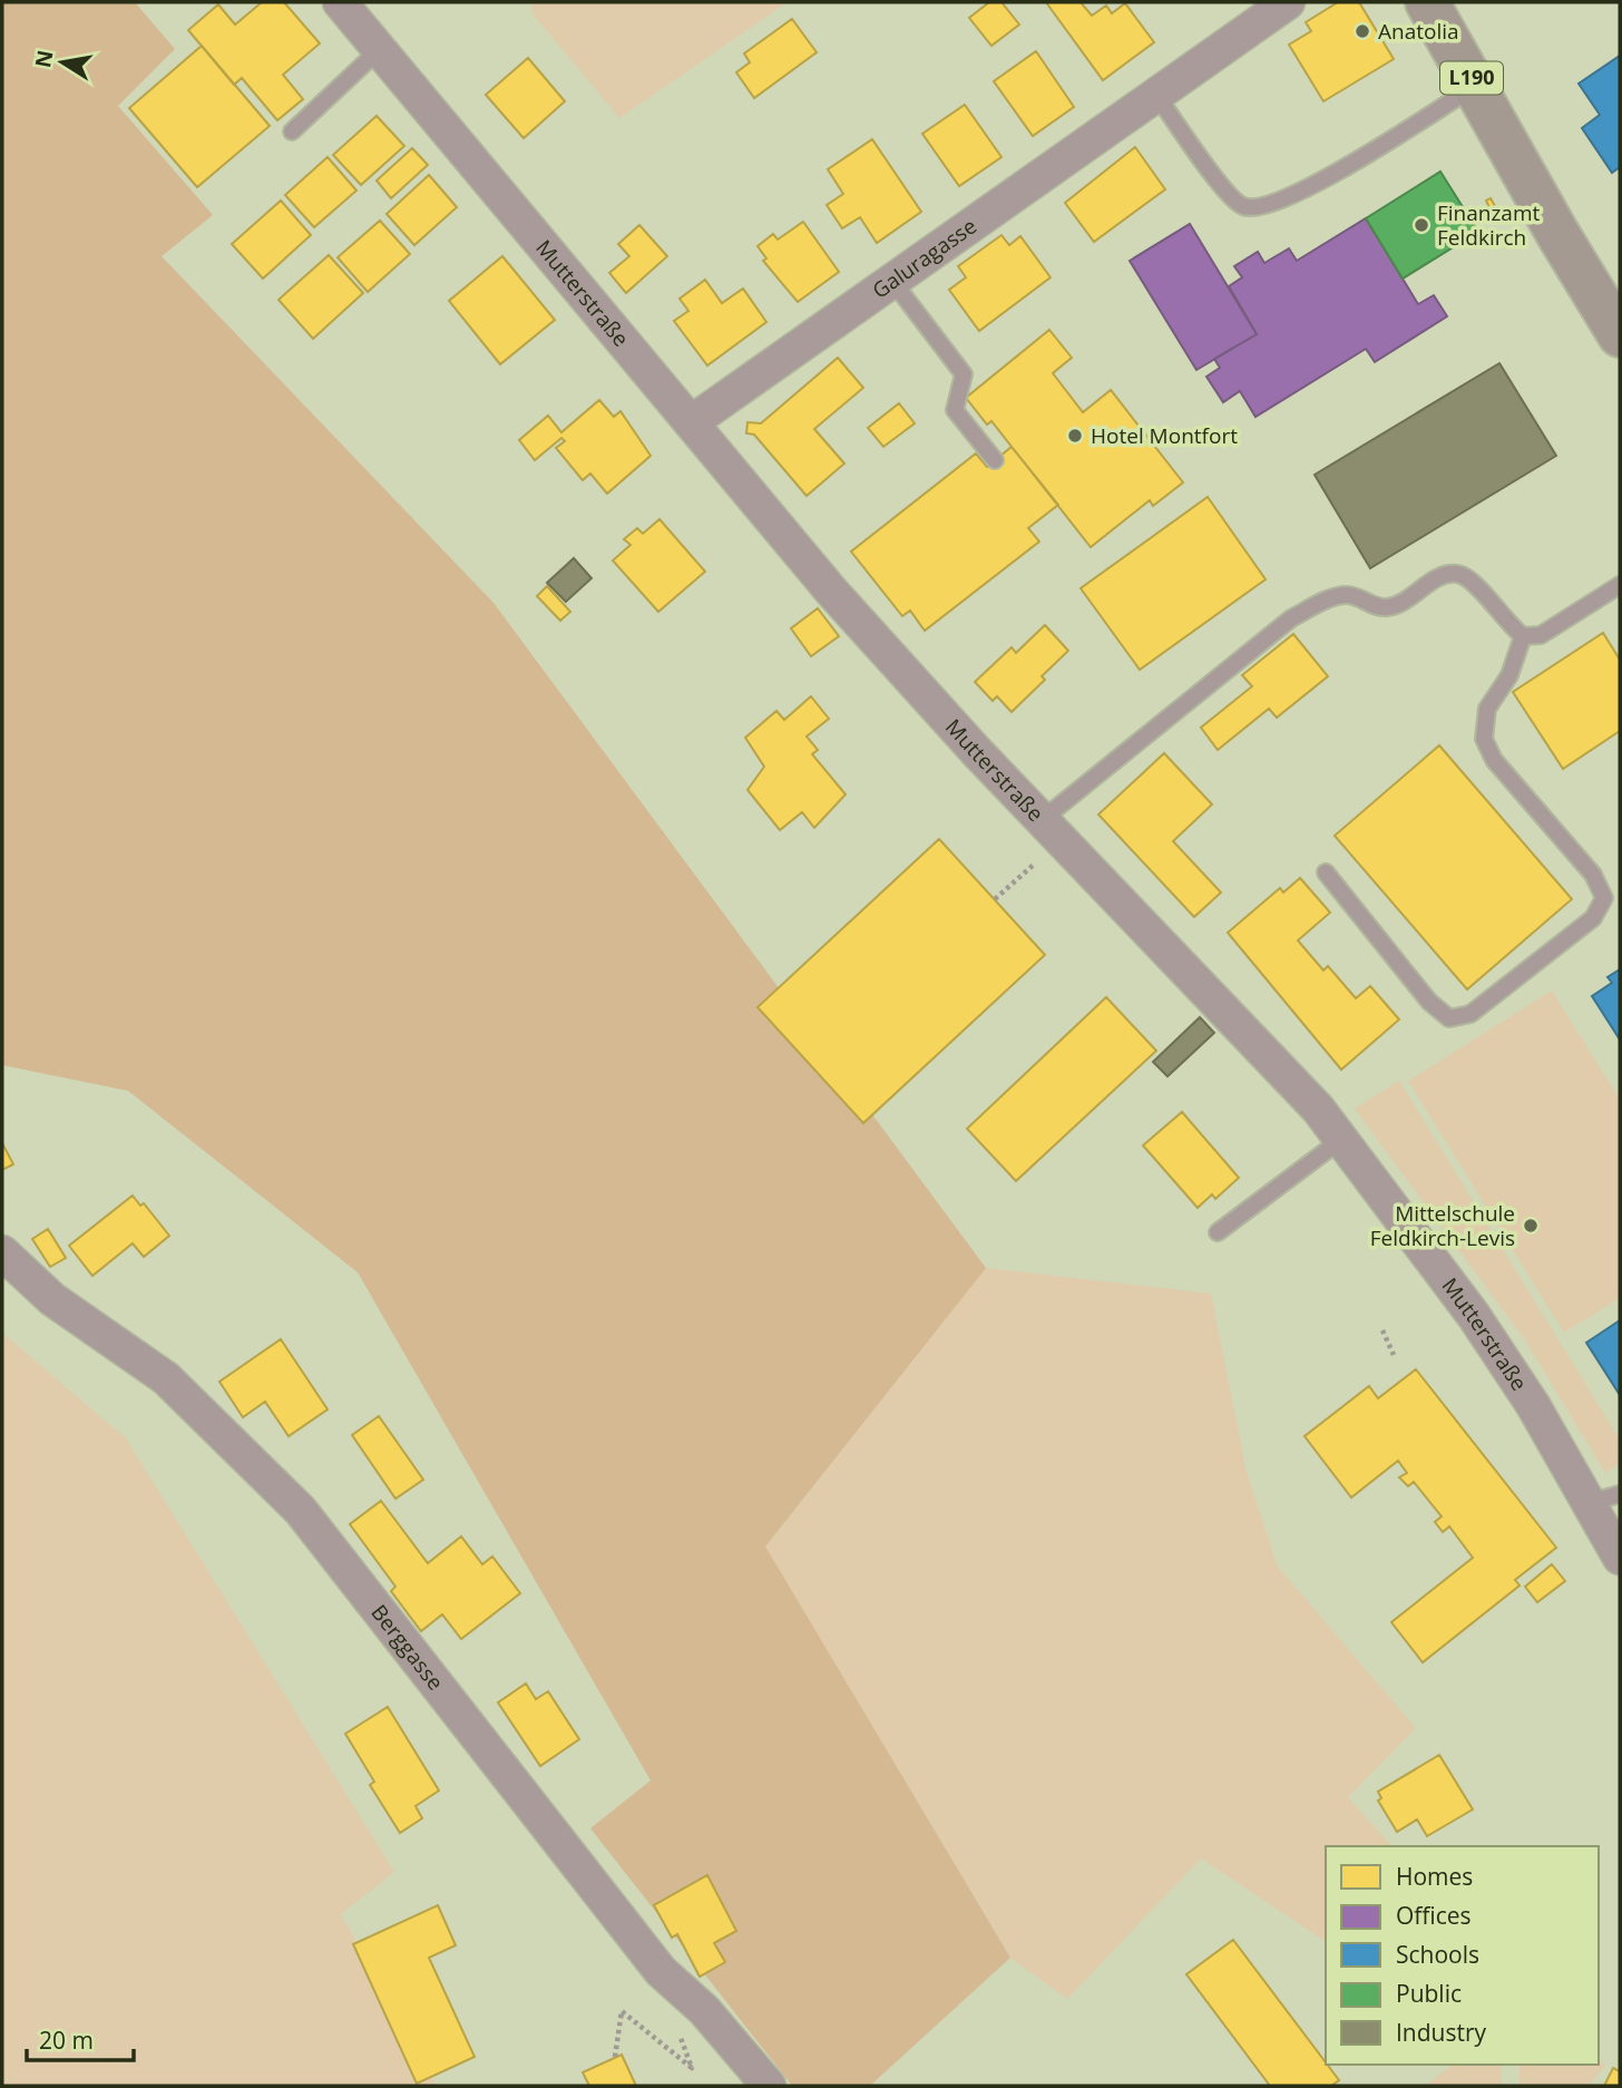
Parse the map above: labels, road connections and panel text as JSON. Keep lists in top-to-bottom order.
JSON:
{
  "streets": {
    "main road": ["L190"],
    "street": ["Galuragasse", "Mutterstraße", "Berggasse"]
  },
  "crossings": [
    ["Galuragasse", "Mutterstraße"]
  ],
  "places": [
    "Anatolia",
    "Finanzamt Feldkirch",
    "Hotel Montfort",
    "Mittelschule Feldkirch-Levis"
  ],
  "legend": [
    "Homes",
    "Offices",
    "Schools",
    "Public",
    "Industry"
  ],
  "scale_bar": "20 m",
  "north": "left"
}
